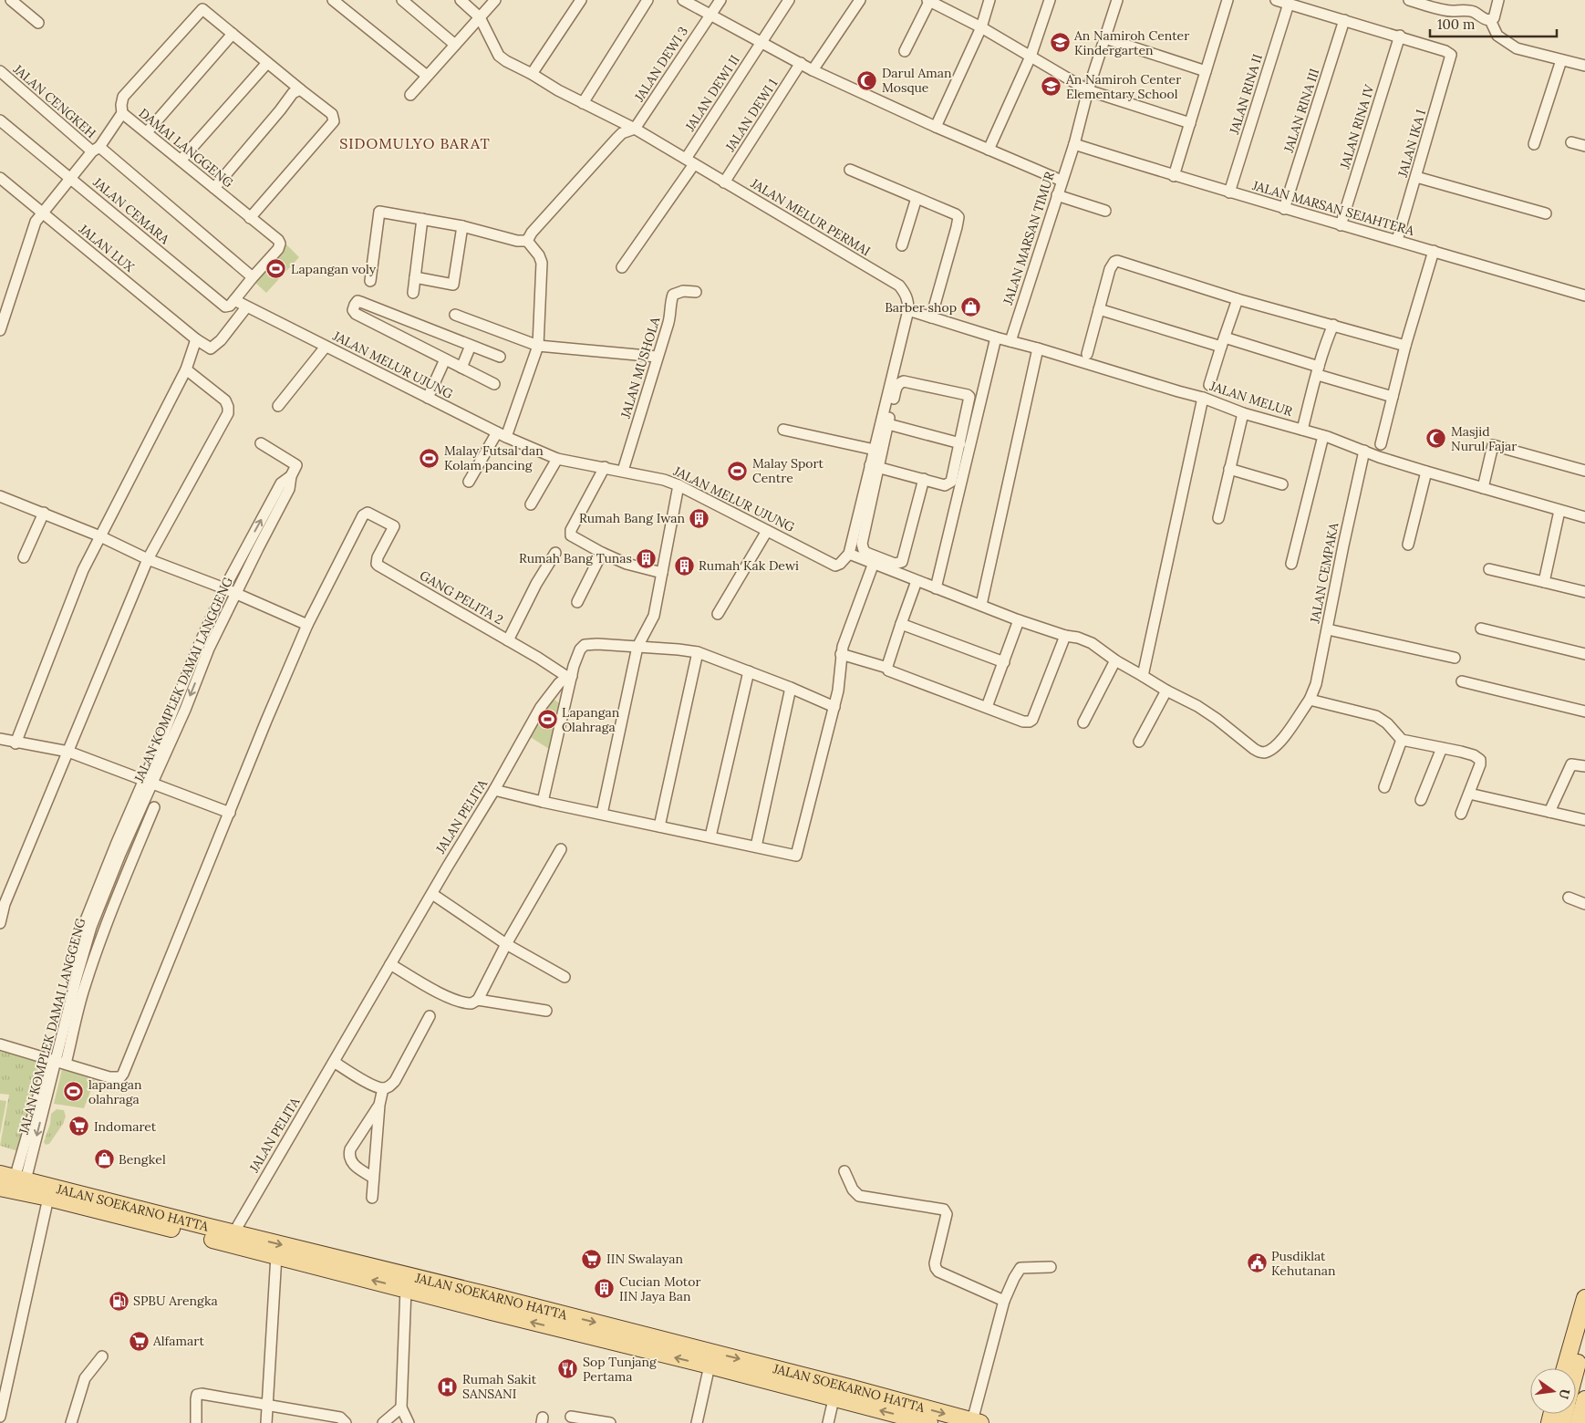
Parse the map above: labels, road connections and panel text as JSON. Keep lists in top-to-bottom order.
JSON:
{
  "streets": {
    "main road": ["JALAN SOEKARNO HATTA"],
    "street": [
      "JALAN DEWI 3",
      "JALAN DEWI II",
      "JALAN RINA II",
      "JALAN CENGKEH",
      "JALAN RINA III",
      "JALAN DEWI 1",
      "JALAN RINA IV",
      "JALAN IKA I",
      "DAMAI LANGGENG",
      "JALAN MARSAN SEJAHTERA",
      "JALAN CEMARA",
      "JALAN MELUR PERMAI",
      "JALAN MARSAN TIMUR",
      "JALAN LUX",
      "JALAN MELUR UJUNG",
      "JALAN MUSHOLA",
      "JALAN MELUR",
      "JALAN CEMPAKA",
      "GANG PELITA 2",
      "JALAN KOMPLEK DAMAI LANGGENG",
      "JALAN PELITA"
    ]
  },
  "crossings": [
    ["JALAN DEWI 3", "JALAN MELUR PERMAI"],
    ["JALAN DEWI II", "JALAN MELUR PERMAI"],
    ["JALAN RINA II", "JALAN MARSAN SEJAHTERA"],
    ["JALAN CENGKEH", "DAMAI LANGGENG"],
    ["JALAN RINA III", "JALAN MARSAN SEJAHTERA"],
    ["JALAN DEWI 1", "JALAN MELUR PERMAI"],
    ["JALAN RINA IV", "JALAN IKA I"],
    ["JALAN RINA IV", "JALAN MARSAN SEJAHTERA"],
    ["JALAN IKA I", "JALAN MARSAN SEJAHTERA"],
    ["DAMAI LANGGENG", "JALAN CEMARA"],
    ["DAMAI LANGGENG", "JALAN LUX"],
    ["JALAN MARSAN SEJAHTERA", "JALAN MARSAN TIMUR"],
    ["JALAN MELUR PERMAI", "JALAN MELUR"],
    ["JALAN MARSAN TIMUR", "JALAN MELUR"],
    ["JALAN MELUR UJUNG", "JALAN MUSHOLA"],
    ["JALAN MELUR", "JALAN CEMPAKA"],
    ["GANG PELITA 2", "JALAN PELITA"],
    ["JALAN KOMPLEK DAMAI LANGGENG", "JALAN SOEKARNO HATTA"],
    ["JALAN PELITA", "JALAN SOEKARNO HATTA"]
  ],
  "districts": ["SIDOMULYO BARAT"],
  "places": {
    "school or university": ["An Namiroh Center Kindergarten", "An Namiroh Center Elementary School"],
    "mosque": ["Darul Aman Mosque", "Masjid Nurul Fajar"],
    "sports": [
      "Lapangan voly",
      "Malay Futsal dan Kolam pancing",
      "Malay Sport Centre",
      "Lapangan Olahraga",
      "lapangan olahraga"
    ],
    "shop": ["Barber shop", "Bengkel"],
    "building": [
      "Rumah Bang Iwan",
      "Rumah Bang Tunas",
      "Rumah Kak Dewi",
      "Cucian Motor IIN Jaya Ban"
    ],
    "supermarket": ["Indomaret", "IIN Swalayan", "Alfamart"],
    "public building": ["Pusdiklat Kehutanan"],
    "fuel station": ["SPBU Arengka"],
    "restaurant": ["Sop Tunjang Pertama"],
    "hospital": ["Rumah Sakit SANSANI"]
  },
  "scale_bar": "100 m",
  "north": "right"
}
